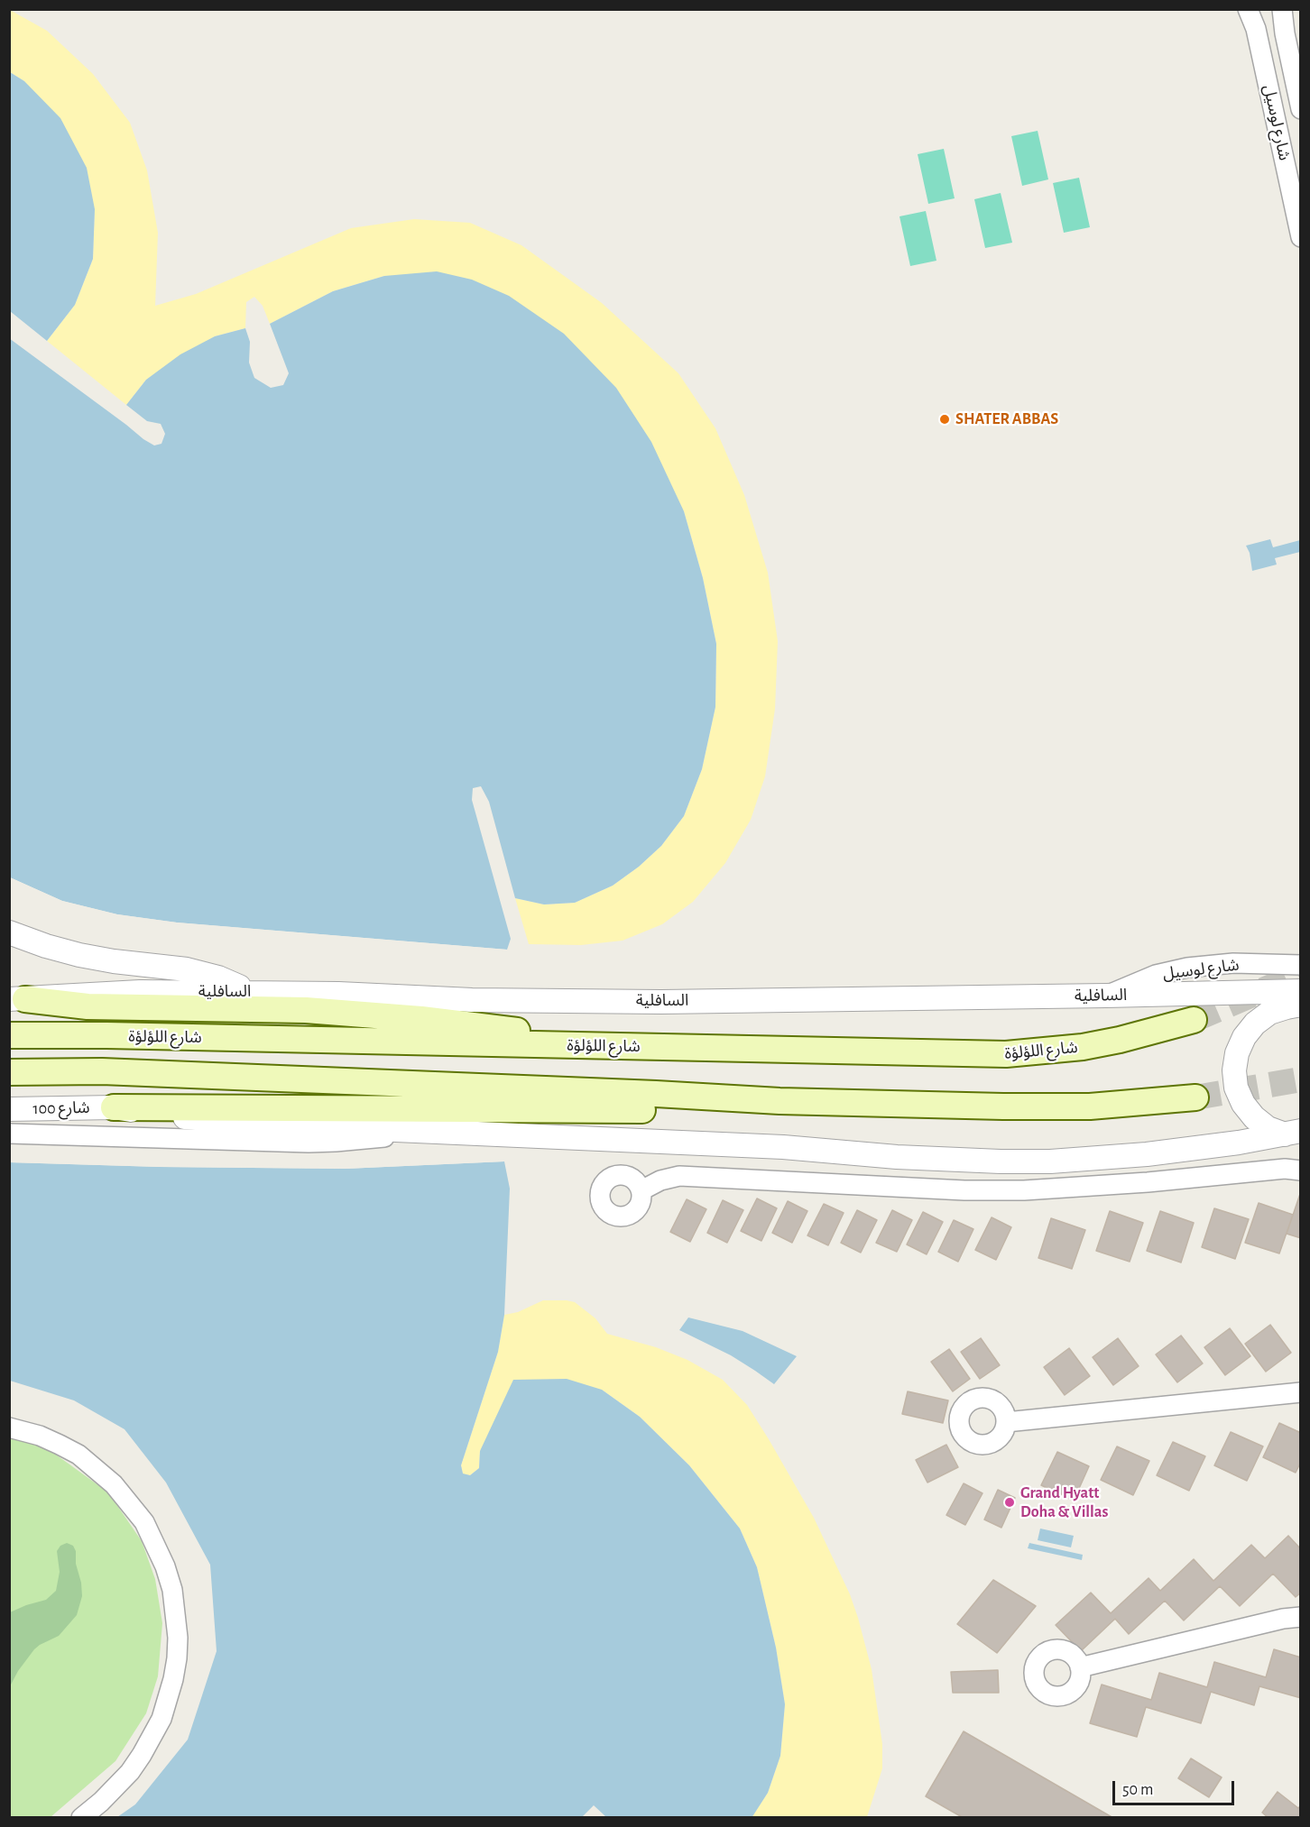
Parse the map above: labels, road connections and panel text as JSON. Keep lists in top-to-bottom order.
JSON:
{
  "streets": {
    "main road": ["شارع اللؤلؤة"],
    "street": ["شارع لوسيل", "السافلية", "شارع 100"]
  },
  "crossings": [
    ["شارع لوسيل", "السافلية"]
  ],
  "places": ["SHATER ABBAS", "Grand Hyatt Doha & Villas"],
  "scale_bar": "50 m"
}
